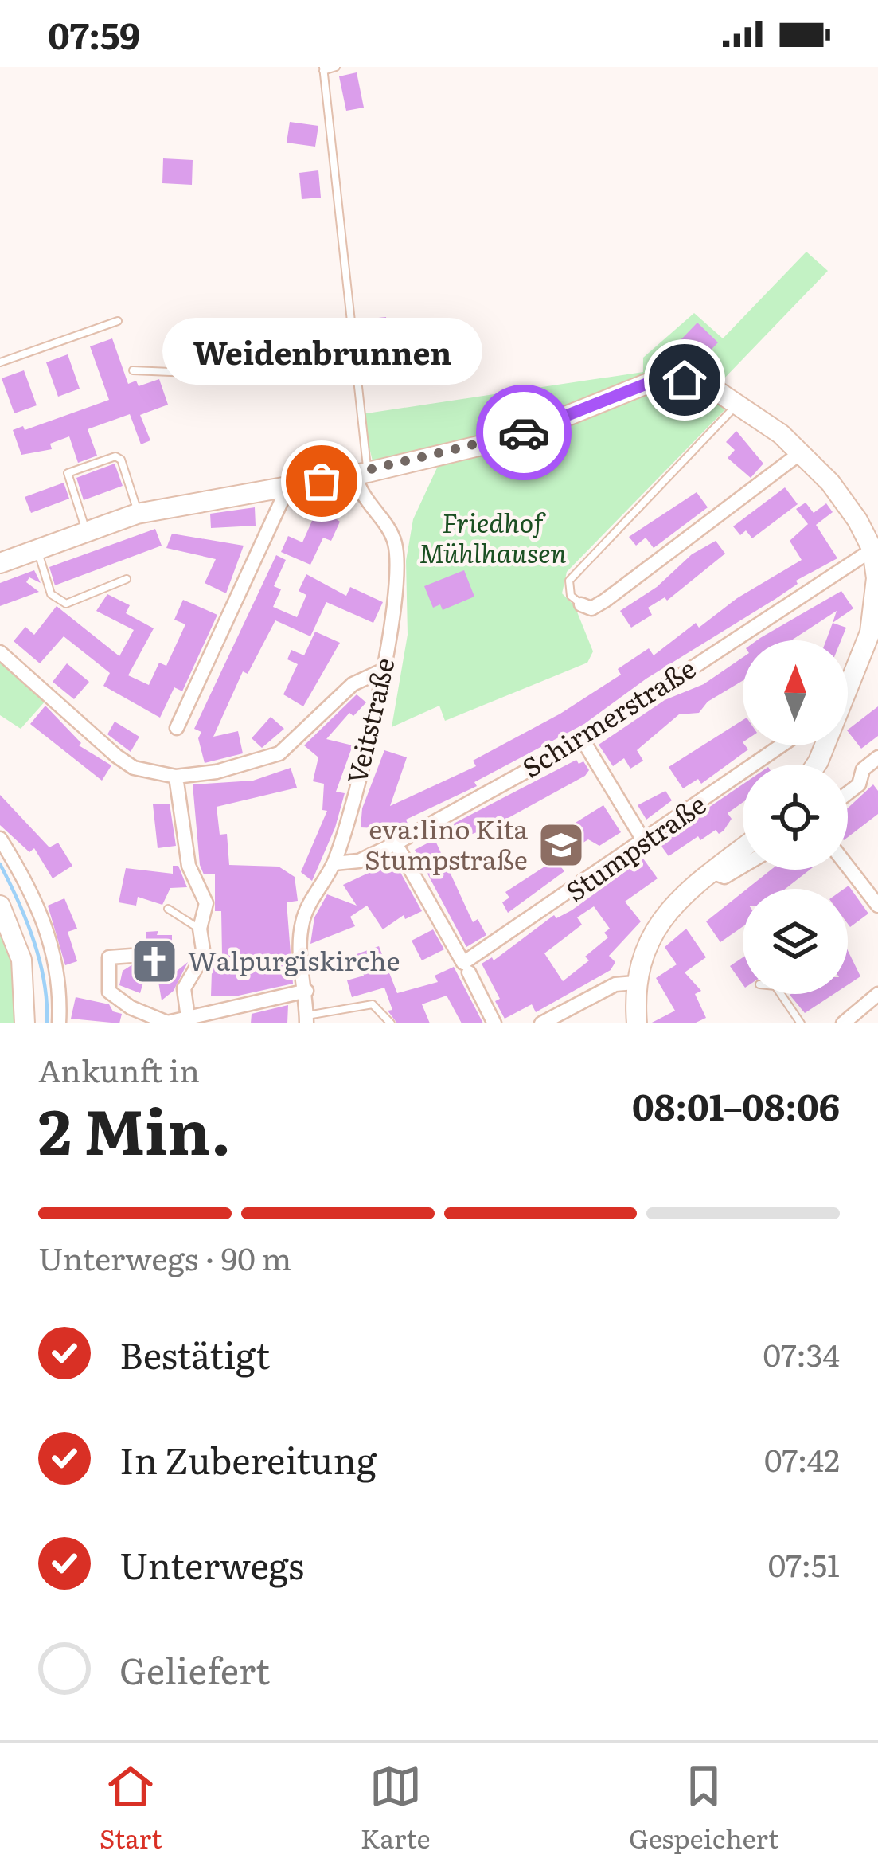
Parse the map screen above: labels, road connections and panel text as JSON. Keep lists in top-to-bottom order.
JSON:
{
  "streets": {
    "street": ["Schirmerstraße", "Veitstraße", "Stumpstraße"]
  },
  "crossings": [
    ["Schirmerstraße", "Veitstraße"]
  ],
  "parks": ["Friedhof Mühlhausen"],
  "places": {
    "other": ["Weidenbrunnen"],
    "school or university": ["eva:lino Kita Stumpstraße"],
    "church": ["Walpurgiskirche"]
  },
  "north": "top",
  "page": {
    "status": "07:59",
    "bubble": "Weidenbrunnen",
    "heading": ["2 Min.", "Ankunft in", "08:01–08:06"],
    "bar": "Unterwegs · 90 m",
    "list": [
      ["Bestätigt", "07:34"],
      ["In Zubereitung", "07:42"],
      ["Unterwegs", "07:51"],
      "Geliefert"
    ],
    "tabs": ["Start", "Karte", "Gespeichert"]
  }
}
